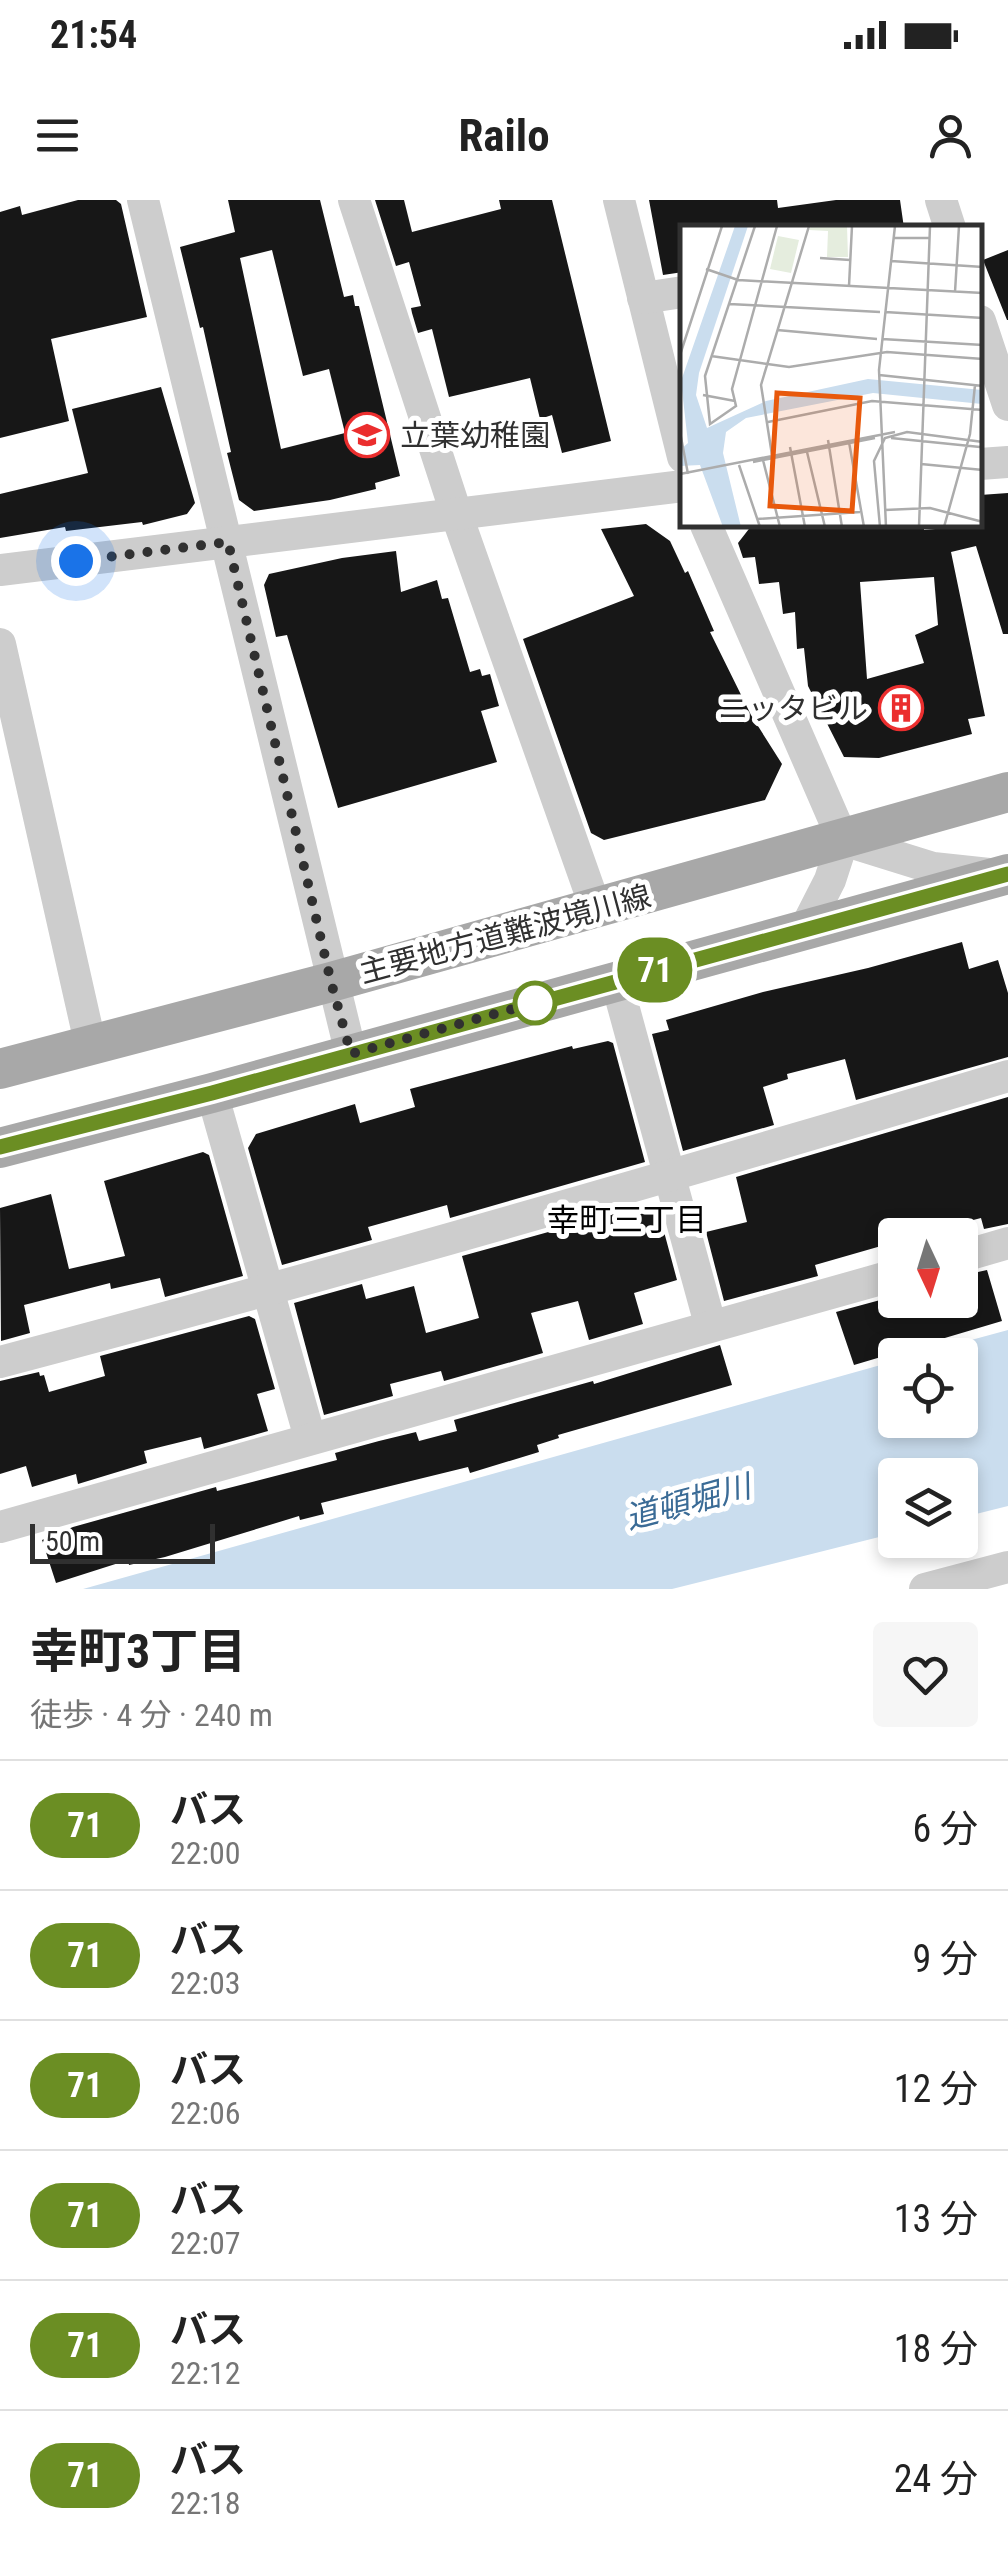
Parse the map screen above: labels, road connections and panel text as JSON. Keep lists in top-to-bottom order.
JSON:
{
  "streets": {
    "main road": ["主要地方道難波境川線"]
  },
  "districts": ["幸町三丁目"],
  "water": ["道頓堀川"],
  "places": {
    "school or university": ["立葉幼稚園"],
    "building": ["ニッタビル"]
  },
  "lines": ["bus line 71"],
  "scale_bar": "50 m",
  "north": "bottom",
  "page": {
    "status": "21:54",
    "header": "Railo",
    "on_map": "71",
    "scale": "50 m",
    "heading": ["幸町3丁目", "徒歩 · 4 分 · 240 m"],
    "list": [
      {
        "mark": "71",
        "name": "バス",
        "note": "22:00",
        "value": "6 分"
      },
      {
        "mark": "71",
        "name": "バス",
        "note": "22:03",
        "value": "9 分"
      },
      {
        "mark": "71",
        "name": "バス",
        "note": "22:06",
        "value": "12 分"
      },
      {
        "mark": "71",
        "name": "バス",
        "note": "22:07",
        "value": "13 分"
      },
      {
        "mark": "71",
        "name": "バス",
        "note": "22:12",
        "value": "18 分"
      },
      {
        "mark": "71",
        "name": "バス",
        "note": "22:18",
        "value": "24 分"
      }
    ]
  }
}
